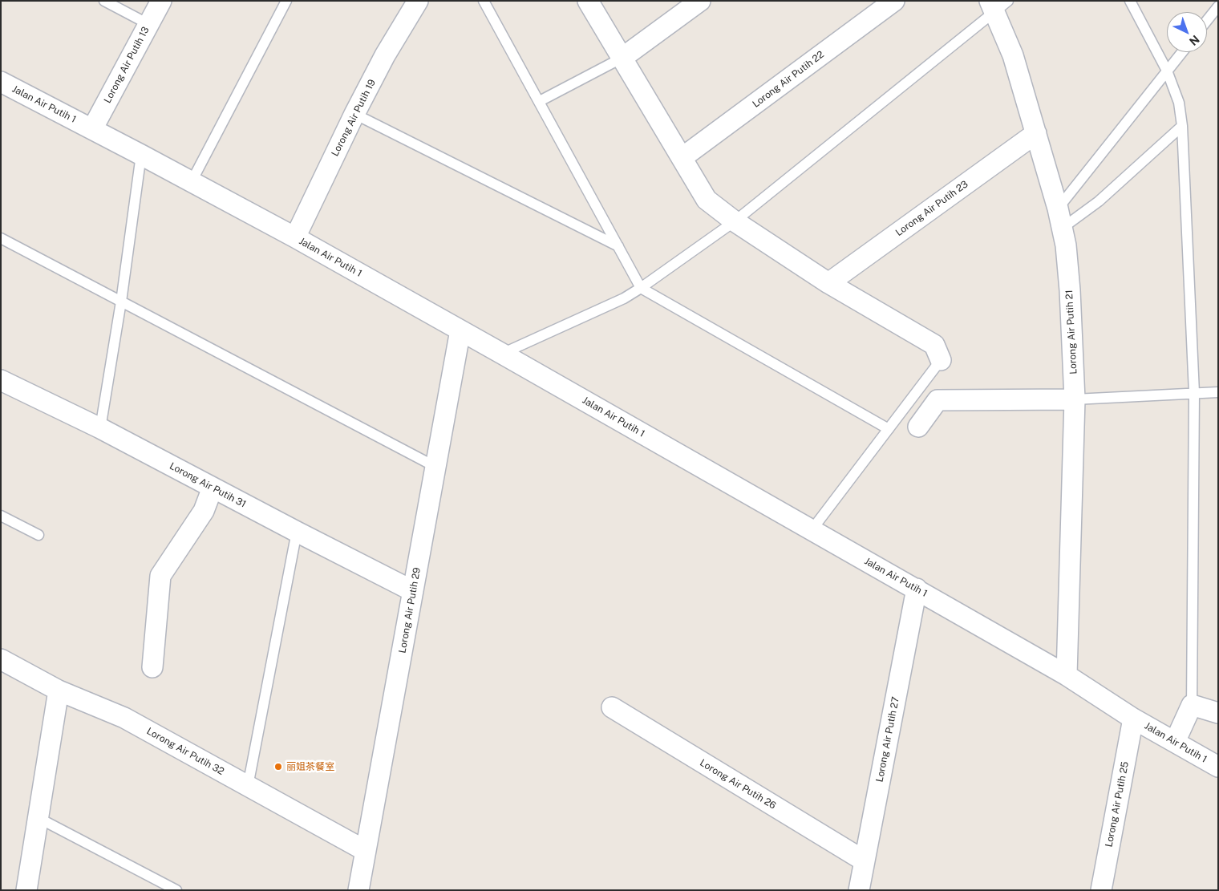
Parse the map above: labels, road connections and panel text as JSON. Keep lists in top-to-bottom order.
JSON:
{
  "streets": {
    "street": [
      "Lorong Air Putih 13",
      "Lorong Air Putih 22",
      "Jalan Air Putih 1",
      "Lorong Air Putih 19",
      "Lorong Air Putih 23",
      "Lorong Air Putih 21",
      "Lorong Air Putih 31",
      "Lorong Air Putih 29",
      "Lorong Air Putih 27",
      "Lorong Air Putih 32",
      "Lorong Air Putih 26",
      "Lorong Air Putih 25"
    ]
  },
  "crossings": [
    ["Lorong Air Putih 13", "Jalan Air Putih 1"],
    ["Jalan Air Putih 1", "Lorong Air Putih 19"],
    ["Jalan Air Putih 1", "Lorong Air Putih 21"],
    ["Jalan Air Putih 1", "Lorong Air Putih 29"],
    ["Jalan Air Putih 1", "Lorong Air Putih 27"],
    ["Jalan Air Putih 1", "Lorong Air Putih 25"],
    ["Lorong Air Putih 23", "Lorong Air Putih 21"],
    ["Lorong Air Putih 31", "Lorong Air Putih 29"],
    ["Lorong Air Putih 29", "Lorong Air Putih 32"],
    ["Lorong Air Putih 27", "Lorong Air Putih 26"]
  ],
  "places": ["丽姐茶餐室"],
  "north": "bottom right"
}
